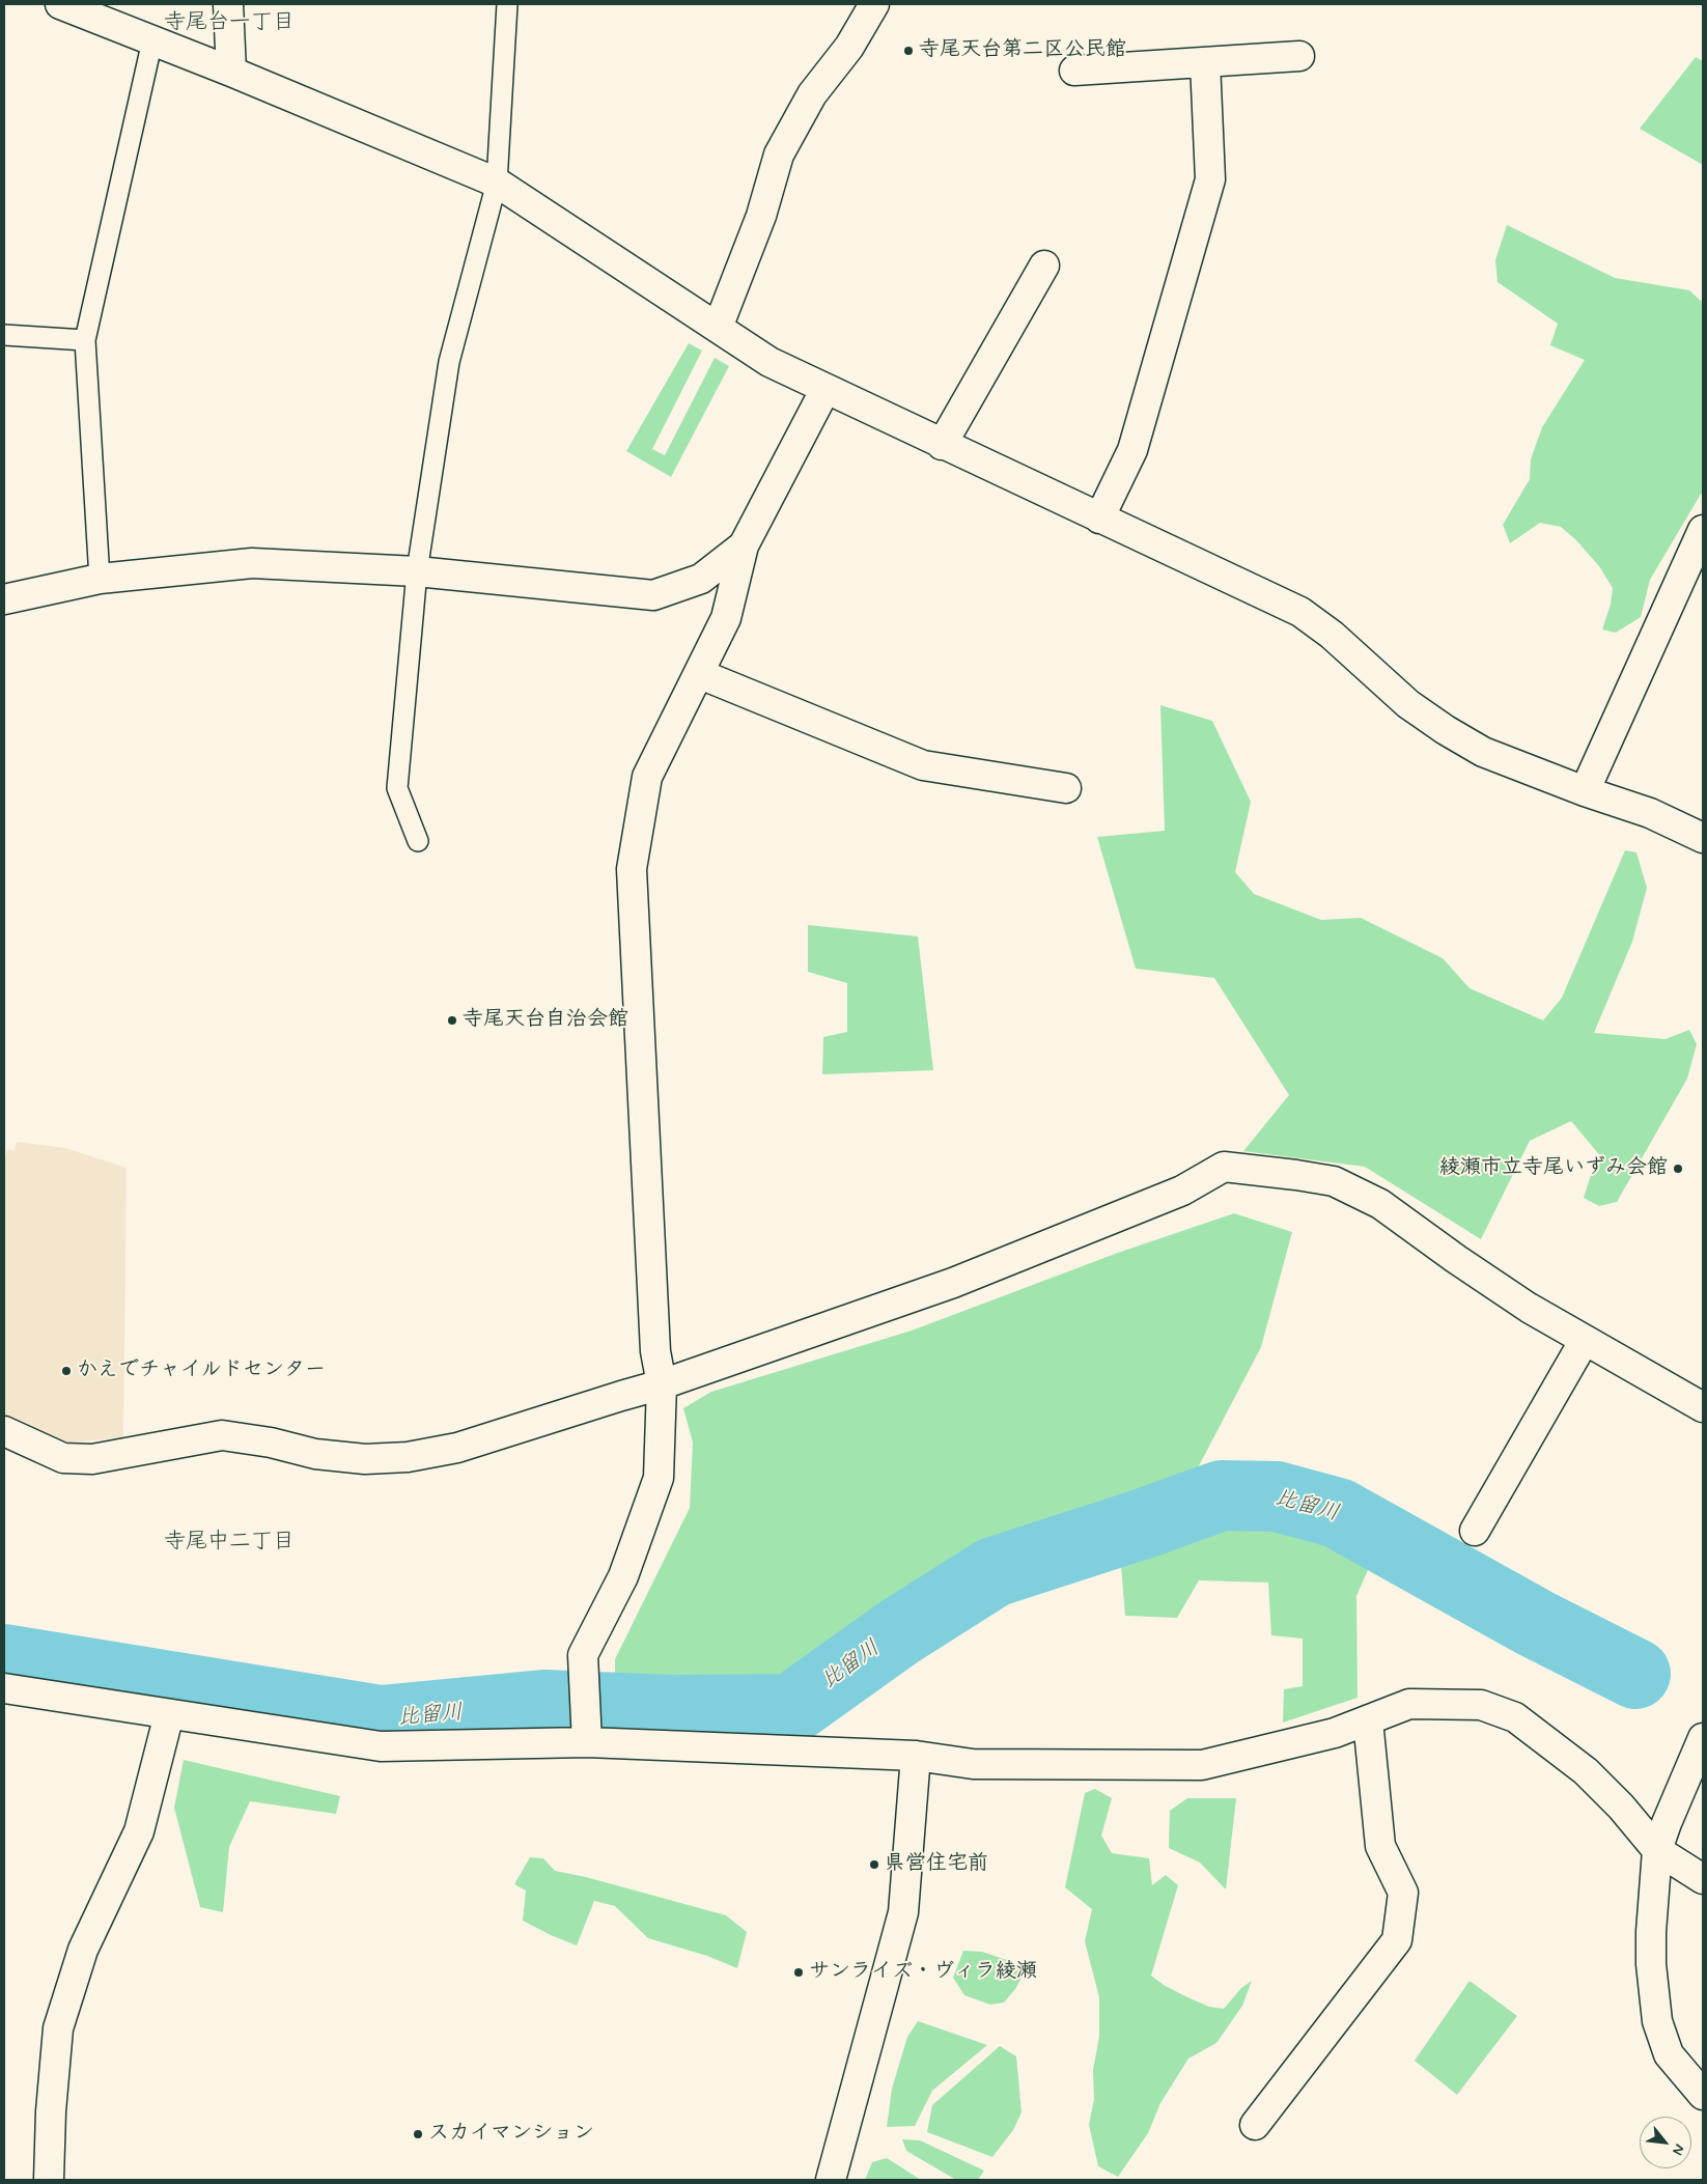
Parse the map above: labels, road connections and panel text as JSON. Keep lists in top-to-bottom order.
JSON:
{
  "districts": ["寺尾台一丁目", "寺尾中二丁目"],
  "water": ["比留川"],
  "places": [
    "寺尾天台第二区公民館",
    "寺尾天台自治会館",
    "綾瀬市立寺尾いずみ会館",
    "かえでチャイルドセンター",
    "県営住宅前",
    "サンライズ・ヴィラ綾瀬",
    "スカイマンション"
  ],
  "north": "bottom right"
}
